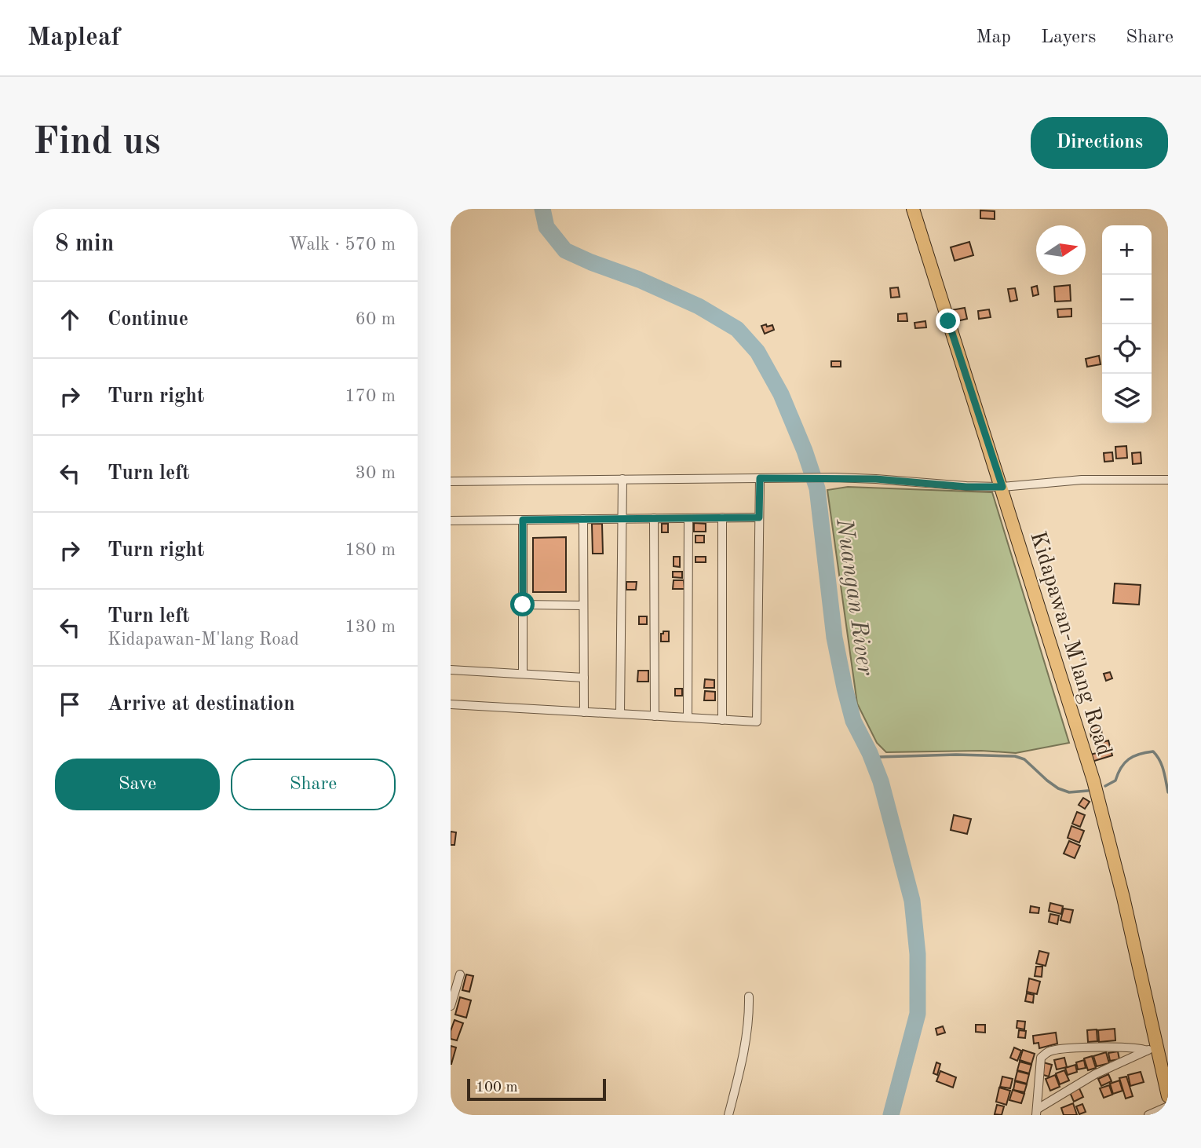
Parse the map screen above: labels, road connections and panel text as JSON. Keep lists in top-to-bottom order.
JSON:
{
  "streets": {
    "main road": ["Kidapawan-M'lang Road"]
  },
  "water": ["Nuangan River"],
  "scale_bar": "100 m",
  "north": "right",
  "page": {
    "header": "Mapleaf",
    "nav": ["Map", "Layers", "Share"],
    "buttons": [
      "Directions",
      ["Save", "Share"]
    ],
    "title": "Find us",
    "heading": ["8 min", "Walk · 570 m"],
    "map_buttons": ["+", "−"],
    "list": [
      ["Continue", "60 m"],
      ["Turn right", "170 m"],
      ["Turn left", "30 m"],
      ["Turn right", "180 m"],
      ["Turn left", "Kidapawan-M'lang Road", "130 m"],
      "Arrive at destination"
    ],
    "scale": "100 m"
  }
}
